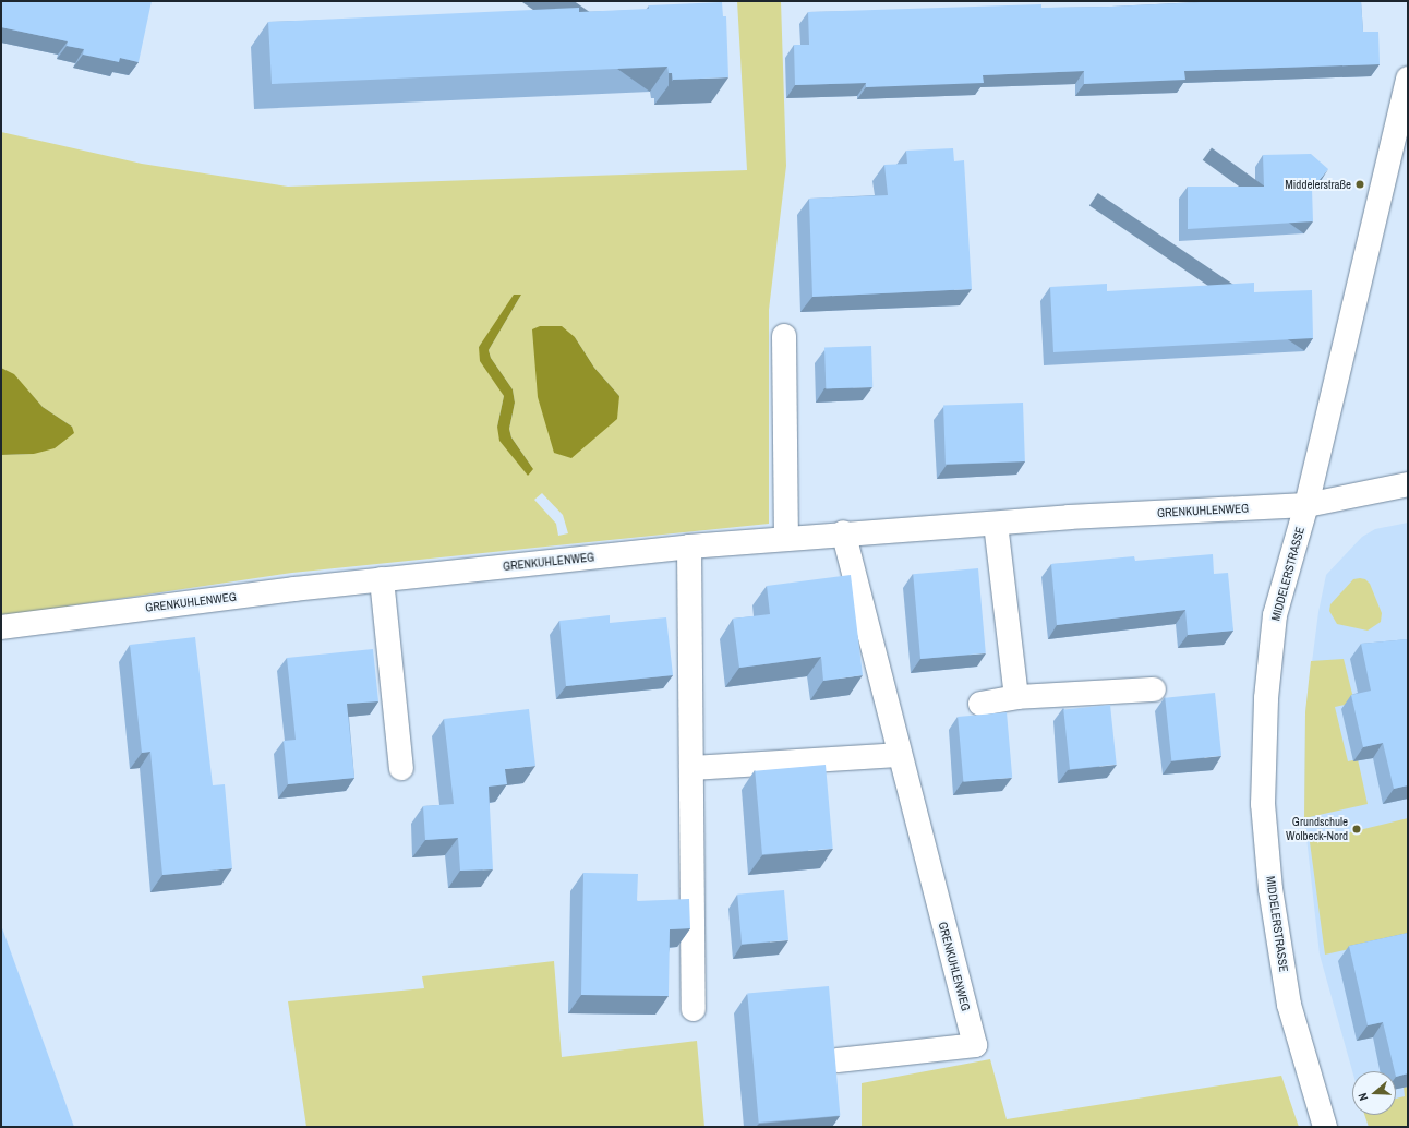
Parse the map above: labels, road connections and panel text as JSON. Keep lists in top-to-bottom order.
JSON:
{
  "streets": {
    "street": ["GRENKUHLENWEG", "MIDDELERSTRASSE"]
  },
  "crossings": [
    ["GRENKUHLENWEG", "MIDDELERSTRASSE"]
  ],
  "places": ["Middelerstraße", "Grundschule Wolbeck-Nord"],
  "north": "left"
}
